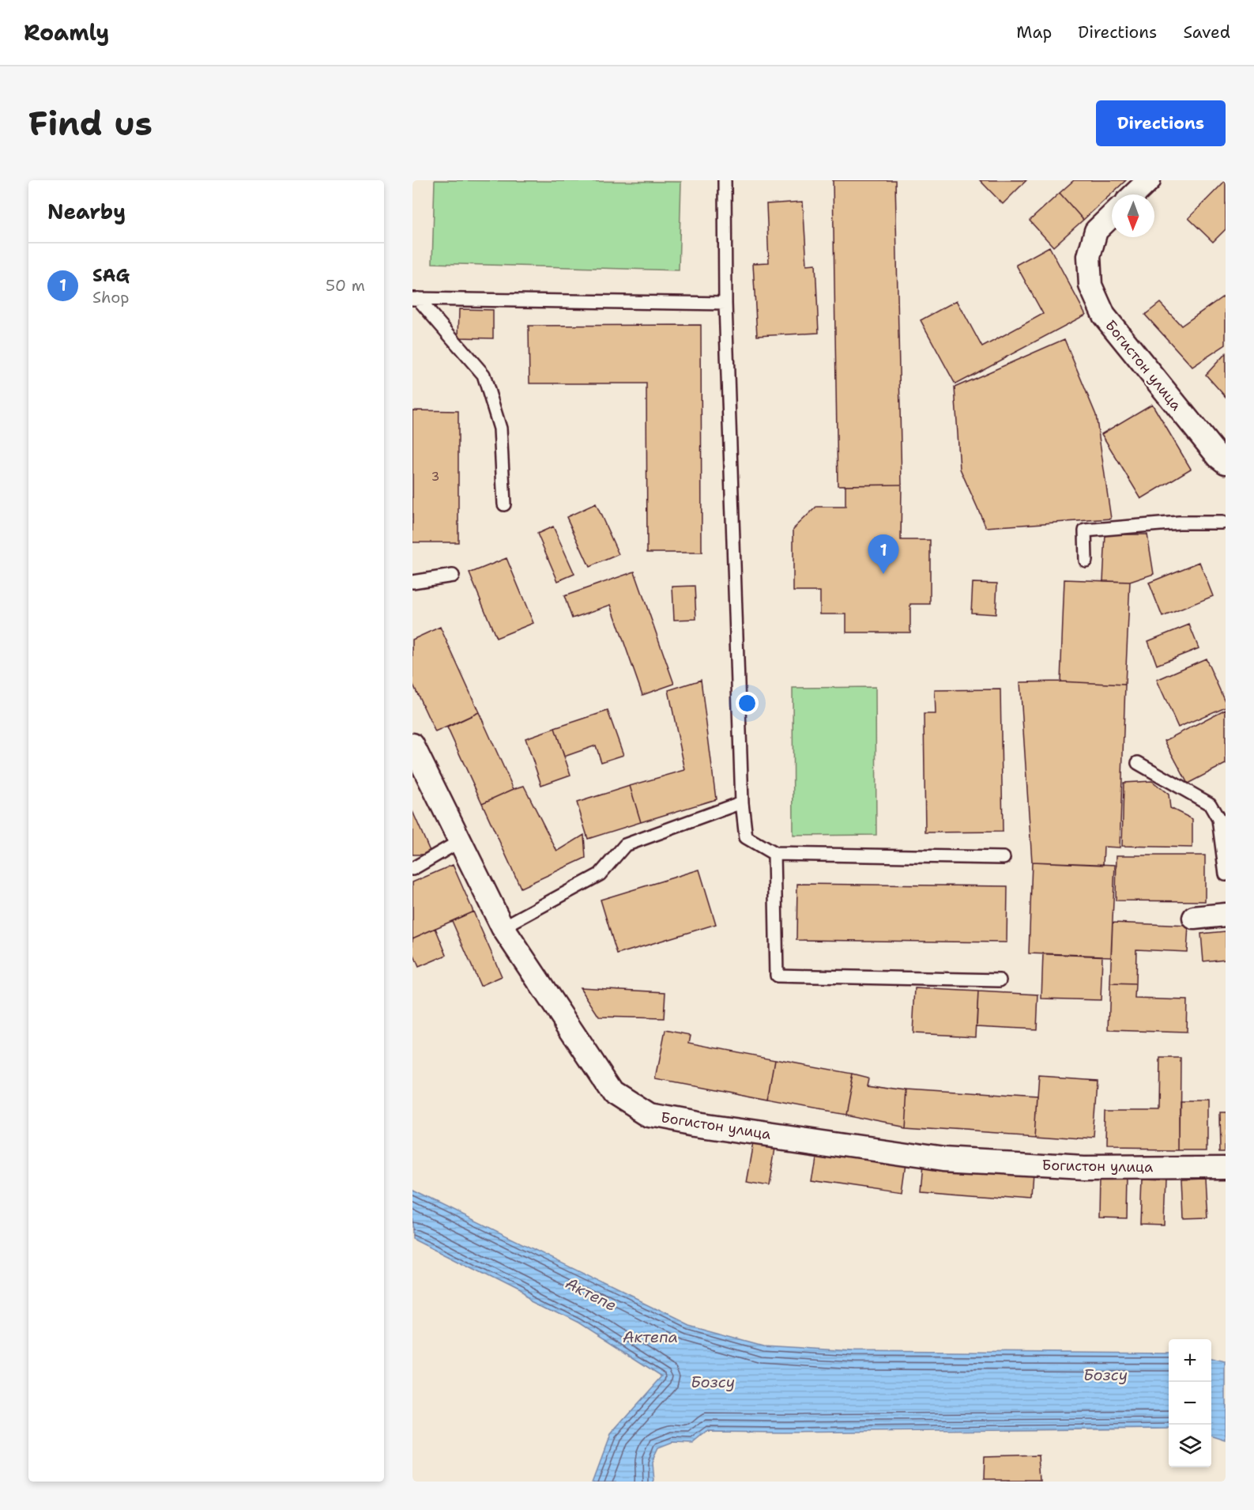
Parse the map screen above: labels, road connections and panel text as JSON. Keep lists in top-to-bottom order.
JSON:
{
  "streets": {
    "street": ["Богистон улица"]
  },
  "water": ["Актепе", "Актепа", "Бозсу"],
  "house_numbers": ["3"],
  "north": "bottom",
  "page": {
    "header": "Roamly",
    "nav": ["Map", "Directions", "Saved"],
    "buttons": "Directions",
    "title": "Find us",
    "heading": "Nearby",
    "list": [
      {
        "mark": "1",
        "name": "SAG",
        "note": "Shop",
        "value": "50 m"
      }
    ],
    "pins": "1",
    "map_buttons": ["+", "−"]
  }
}
